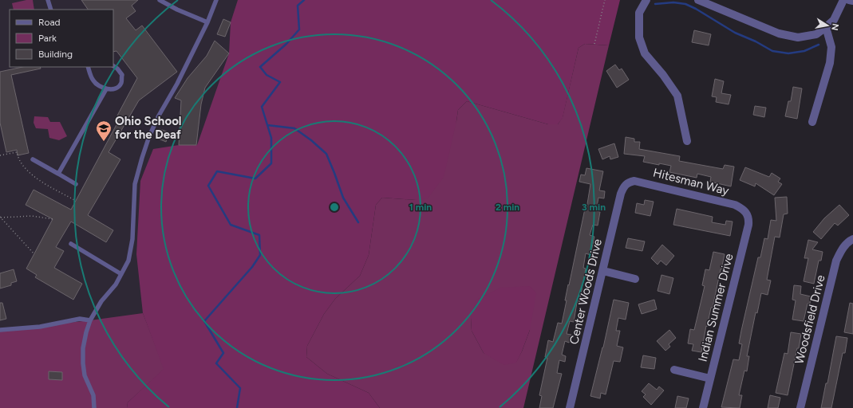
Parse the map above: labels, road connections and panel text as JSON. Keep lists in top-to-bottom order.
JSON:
{
  "streets": {
    "street": [
      "Hitesman Way",
      "Center Woods Drive",
      "Indian Summer Drive",
      "Woodsfield Drive"
    ]
  },
  "crossings": [
    ["Hitesman Way", "Center Woods Drive"],
    ["Hitesman Way", "Indian Summer Drive"]
  ],
  "places": {
    "school or university": ["Ohio School for the Deaf"]
  },
  "legend": ["Road", "Park", "Building"],
  "north": "right",
  "rings": ["1 min", "2 min", "3 min"]
}
